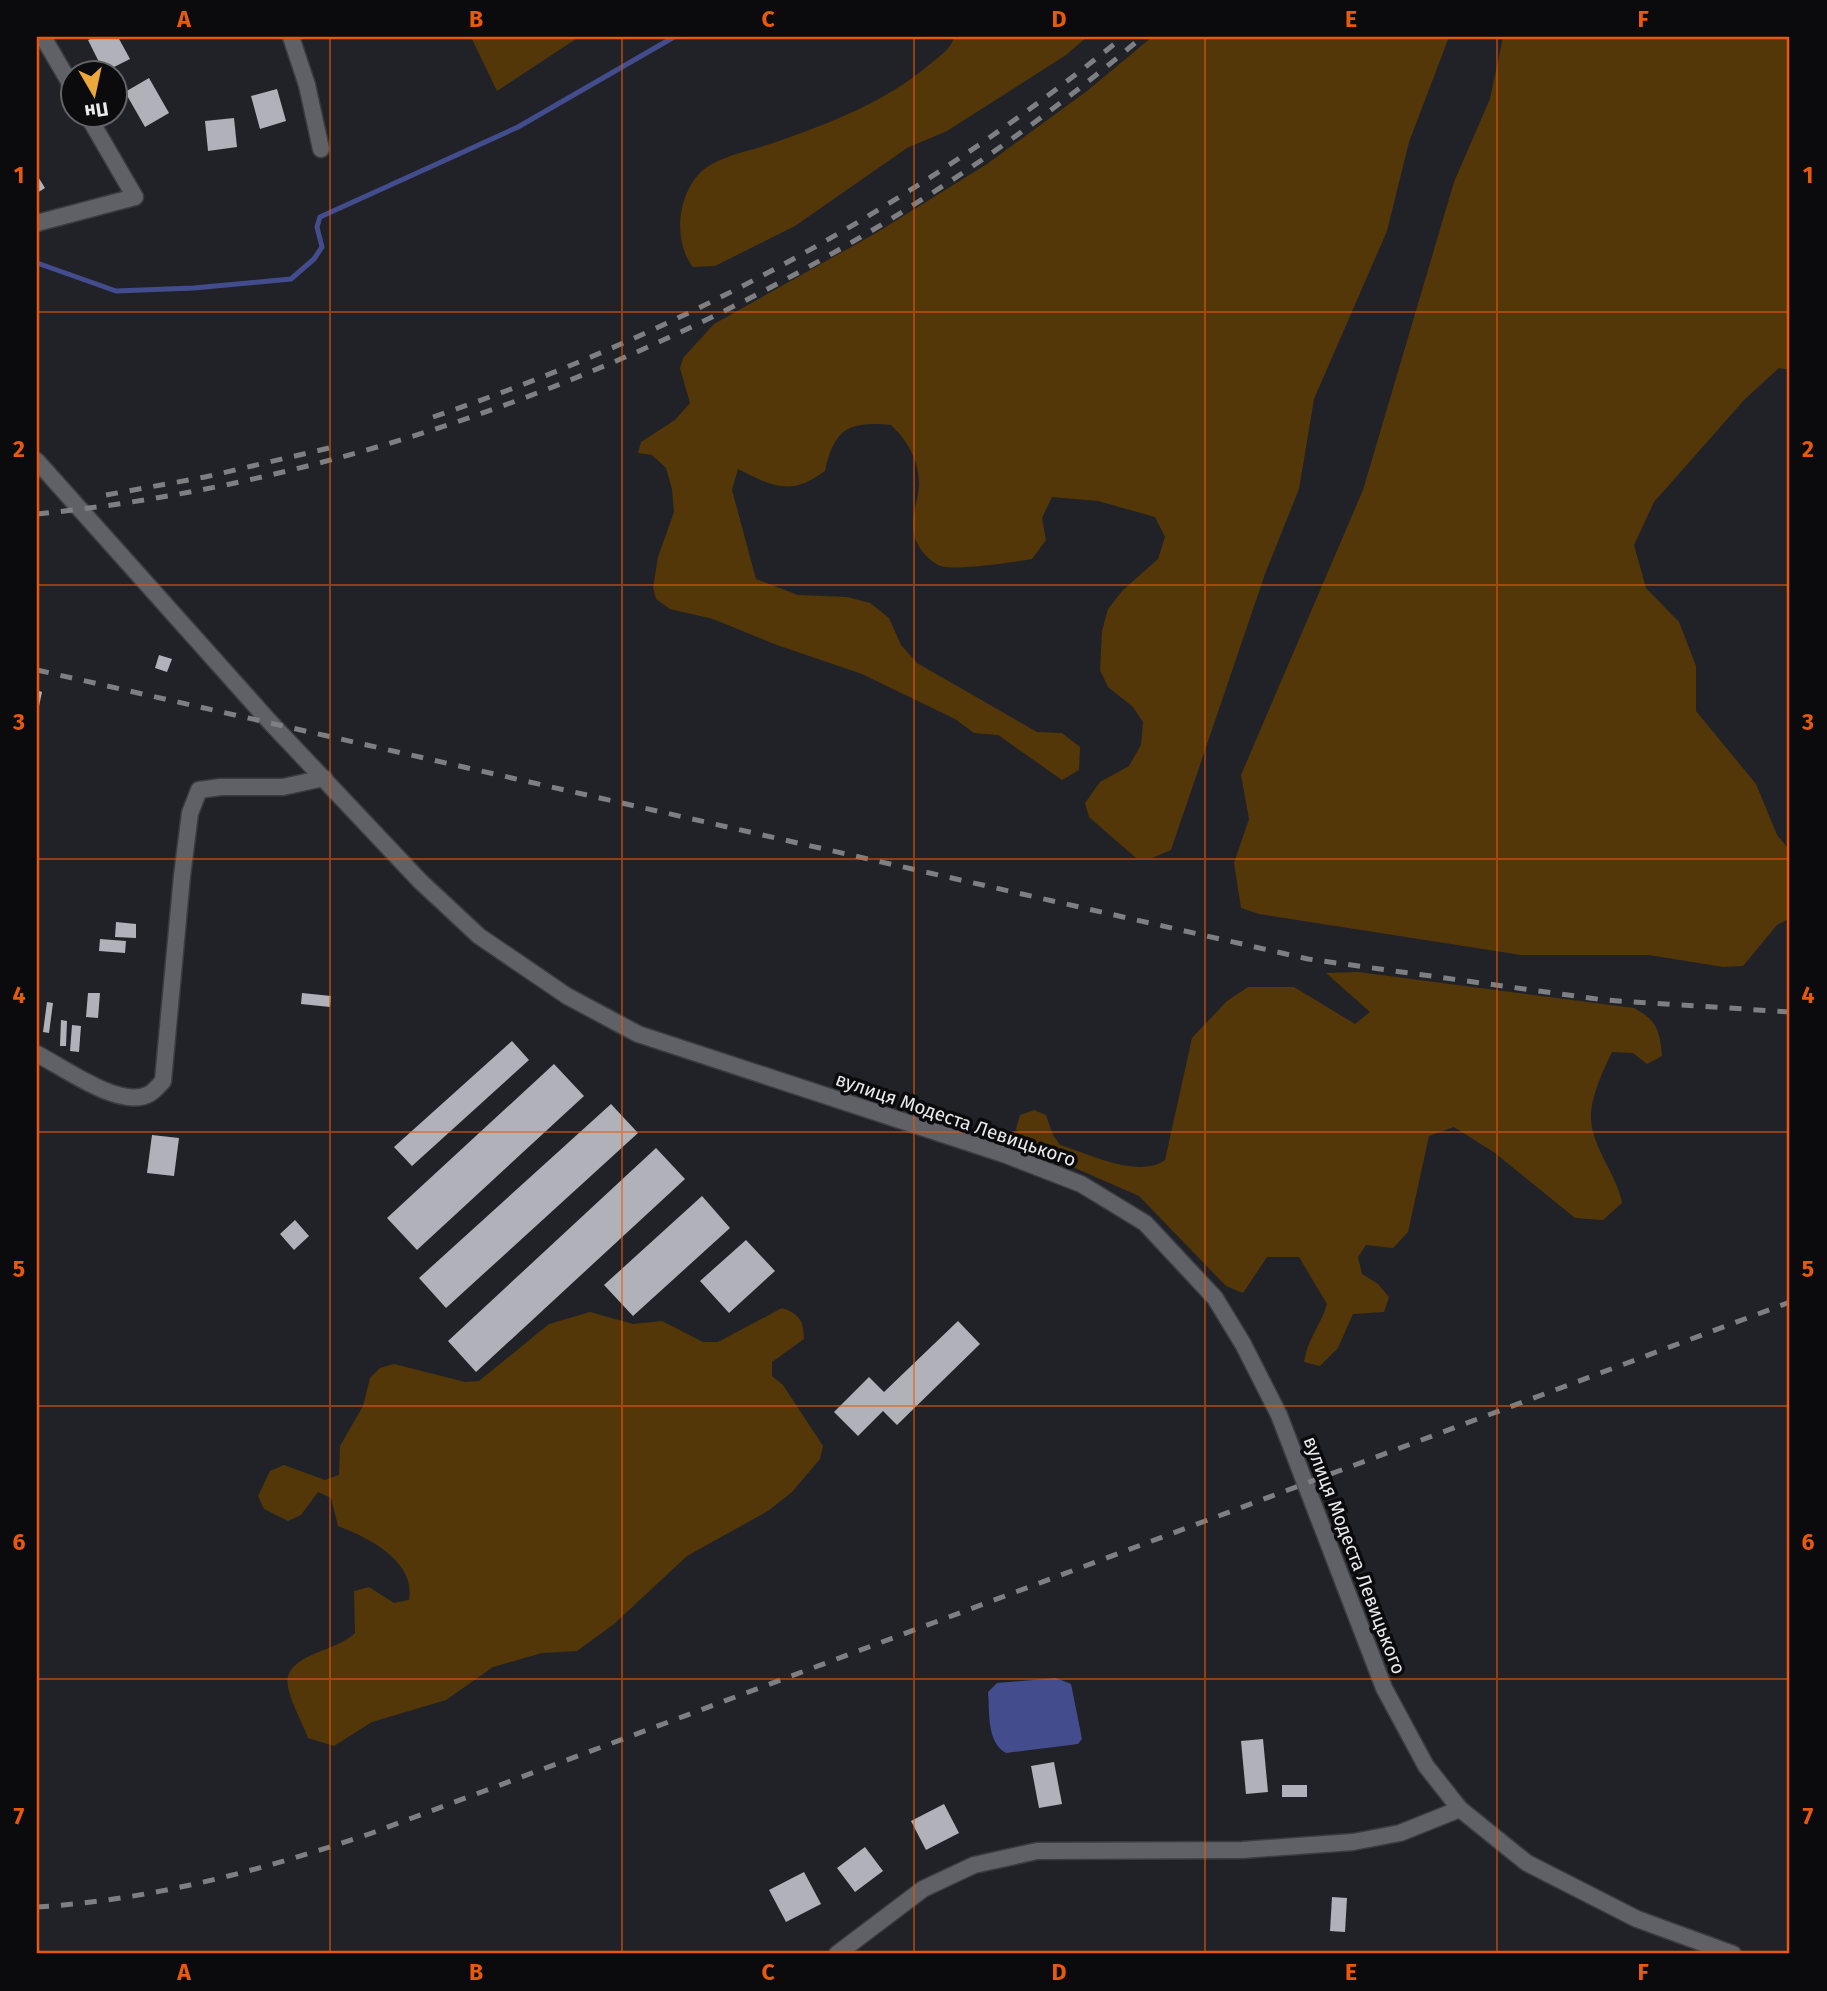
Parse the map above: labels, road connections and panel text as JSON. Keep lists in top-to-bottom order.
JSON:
{
  "streets": {
    "street": ["вулиця Модеста Левицького"]
  },
  "north": "bottom",
  "grid": {
    "columns": [
      "A",
      "B",
      "C",
      "D",
      "E",
      "F"
    ],
    "rows": [
      "1",
      "2",
      "3",
      "4",
      "5",
      "6",
      "7"
    ]
  }
}
